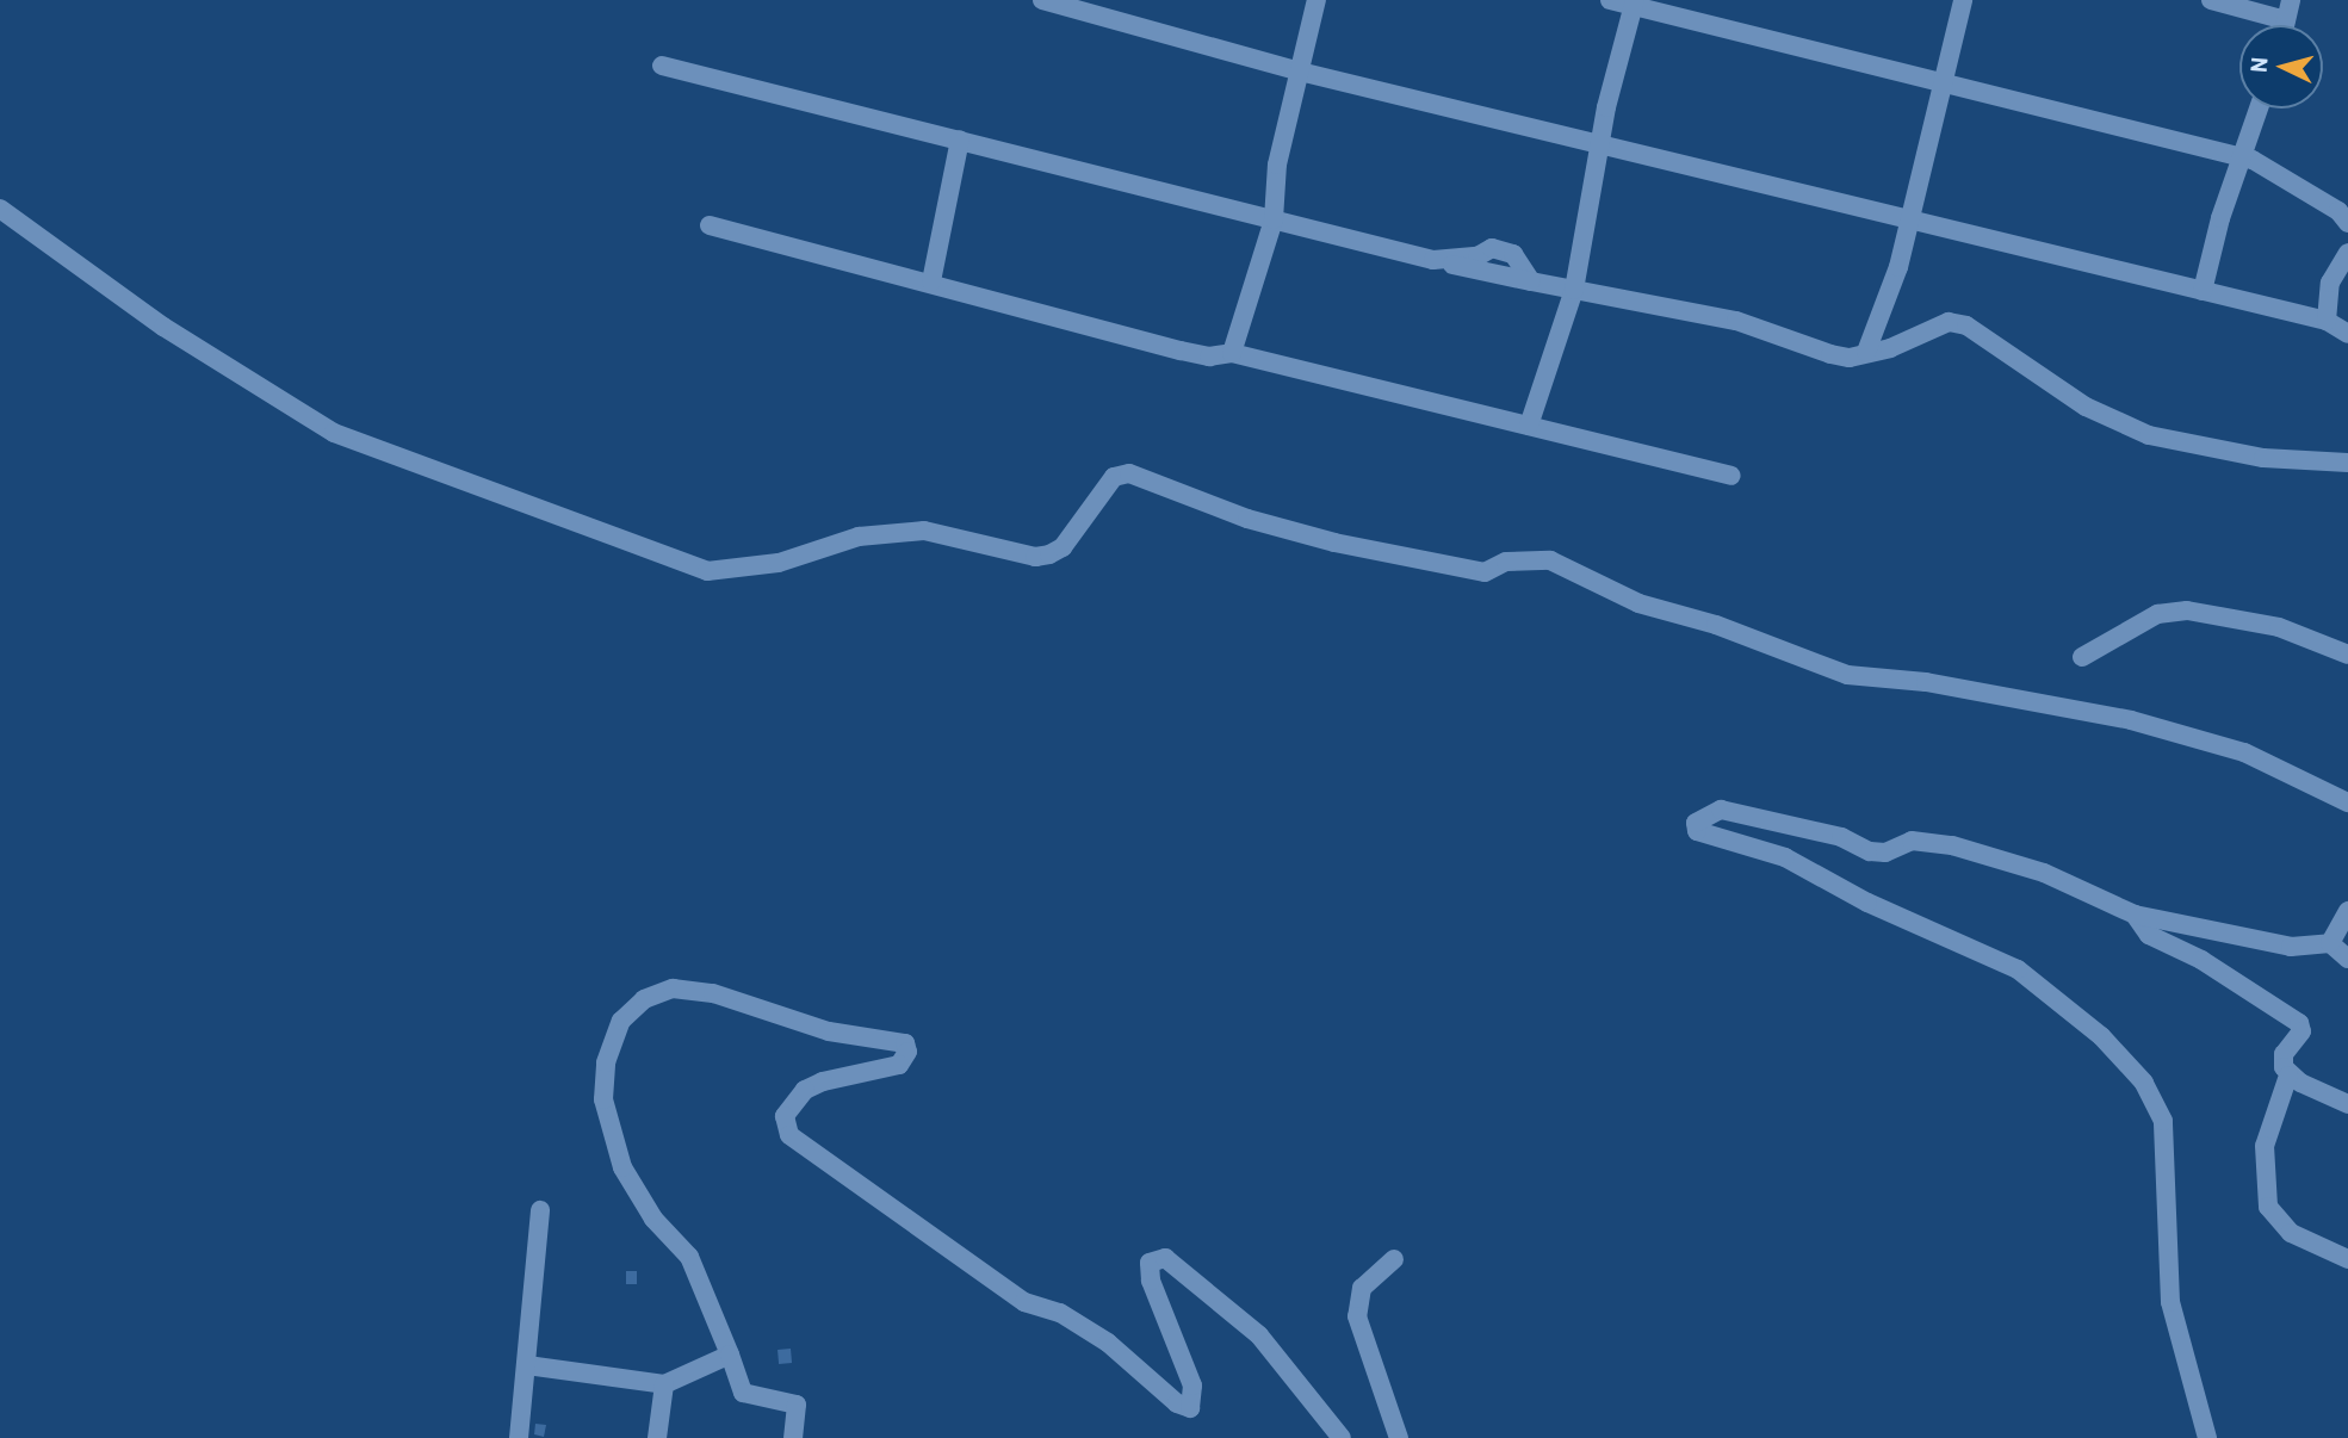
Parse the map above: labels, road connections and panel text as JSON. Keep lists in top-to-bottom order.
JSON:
{
  "north": "left"
}
